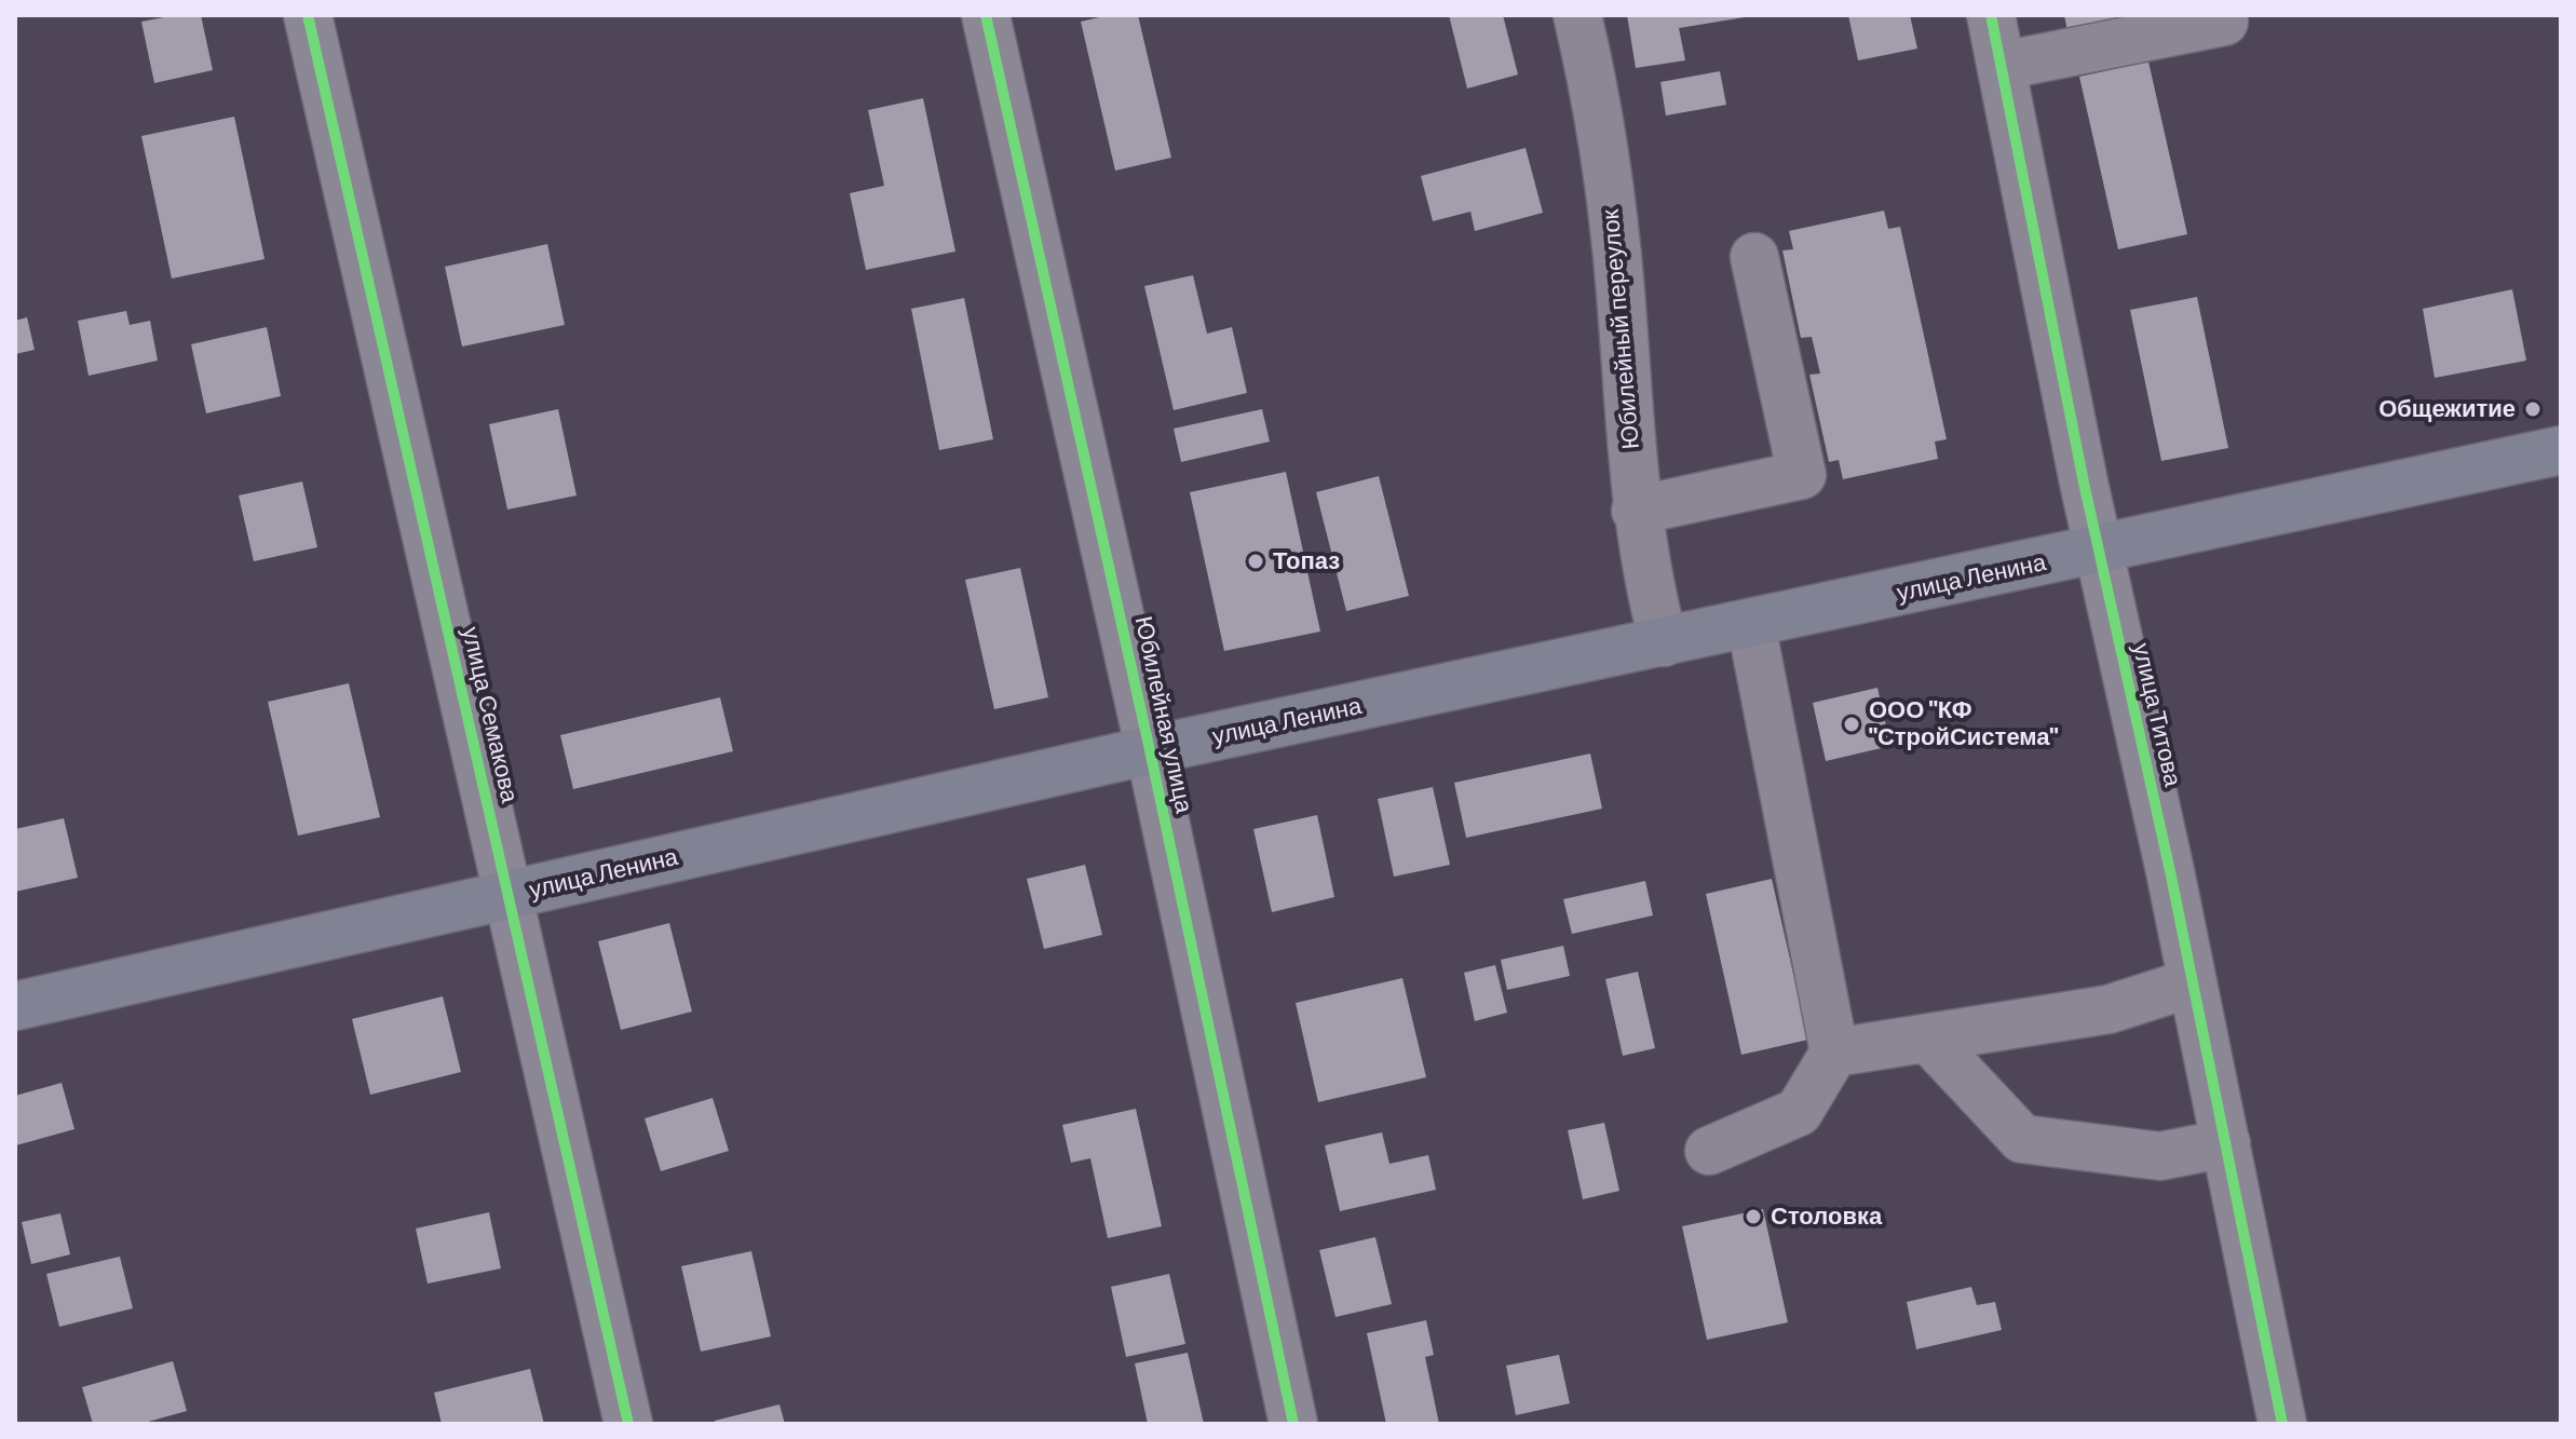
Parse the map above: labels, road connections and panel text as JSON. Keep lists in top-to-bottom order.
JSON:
{
  "streets": {
    "main road": ["улица Ленина"],
    "street": [
      "Юбилейный переулок",
      "улица Семакова",
      "Юбилейная улица",
      "улица Титова"
    ]
  },
  "crossings": [
    ["Юбилейный переулок", "улица Ленина"],
    ["улица Ленина", "улица Семакова"],
    ["улица Ленина", "Юбилейная улица"],
    ["улица Ленина", "улица Титова"]
  ],
  "places": [
    "Общежитие",
    "Топаз",
    "ООО \"КФ \"СтройСистема\"",
    "Столовка"
  ]
}
